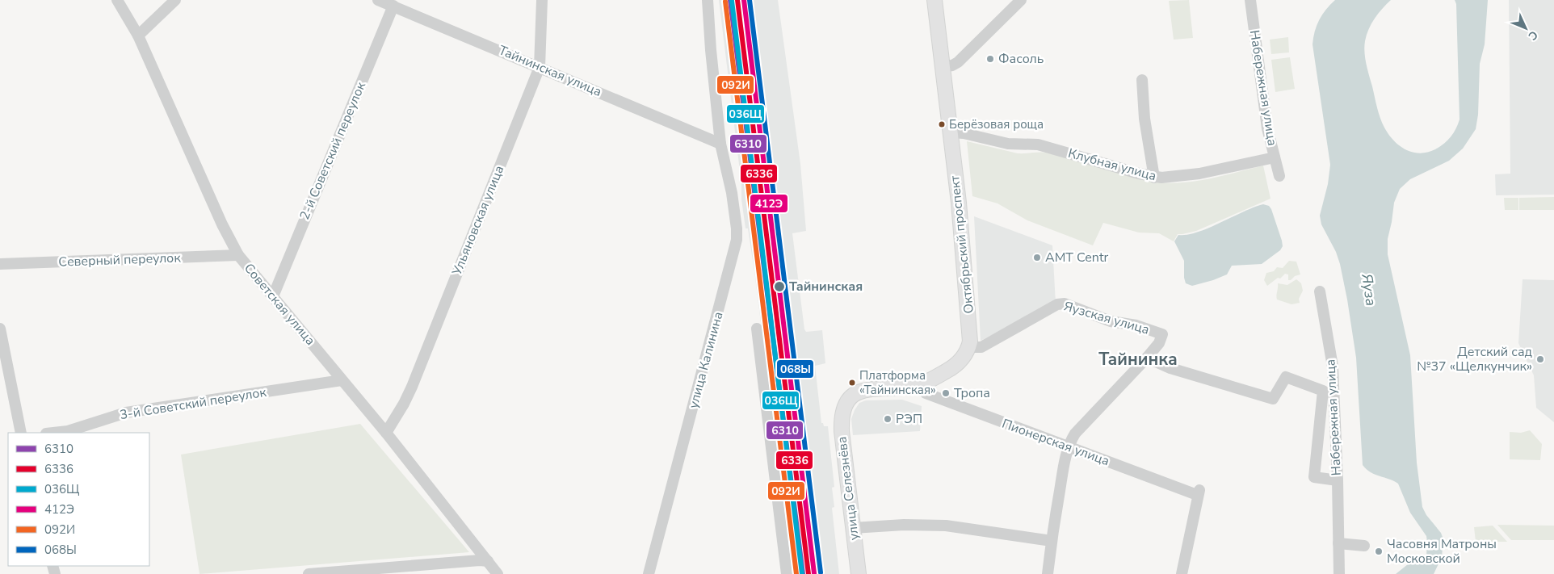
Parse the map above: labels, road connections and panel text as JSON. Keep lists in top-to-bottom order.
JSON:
{
  "streets": {
    "main road": ["Октябрьский проспект", "улица Селезнёва"],
    "street": [
      "Тайнинская улица",
      "Набережная улица",
      "2-й Советский переулок",
      "Клубная улица",
      "Ульяновская улица",
      "Северный переулок",
      "Советская улица",
      "Яузская улица",
      "улица Калинина",
      "3-й Советский переулок",
      "Пионерская улица"
    ]
  },
  "crossings": [
    ["Тайнинская улица", "2-й Советский переулок"],
    ["Тайнинская улица", "Ульяновская улица"],
    ["Тайнинская улица", "улица Калинина"],
    ["Набережная улица", "Клубная улица"],
    ["2-й Советский переулок", "Советская улица"],
    ["Клубная улица", "Октябрьский проспект"],
    ["Ульяновская улица", "Советская улица"],
    ["Октябрьский проспект", "Яузская улица"],
    ["Северный переулок", "Советская улица"],
    ["Советская улица", "3-й Советский переулок"],
    ["Пионерская улица", "улица Селезнёва"]
  ],
  "districts": ["Тайнинка"],
  "water": ["Яуза"],
  "places": [
    "Фасоль",
    "Берёзовая роща",
    "AMT Centr",
    "Тайнинская",
    "Детский сад №37 «Щелкунчик»",
    "Платформа «Тайнинская»",
    "Тропа",
    "РЭП",
    "Часовня Матроны Московской"
  ],
  "lines": [
    "transit line 6310",
    "transit line 6336",
    "transit line 412Э",
    "transit line 068Ы",
    "transit line 036Щ",
    "transit line 092И"
  ],
  "legend": [
    "6310",
    "6336",
    "036Щ",
    "412Э",
    "092И",
    "068Ы"
  ],
  "north": "bottom right"
}
